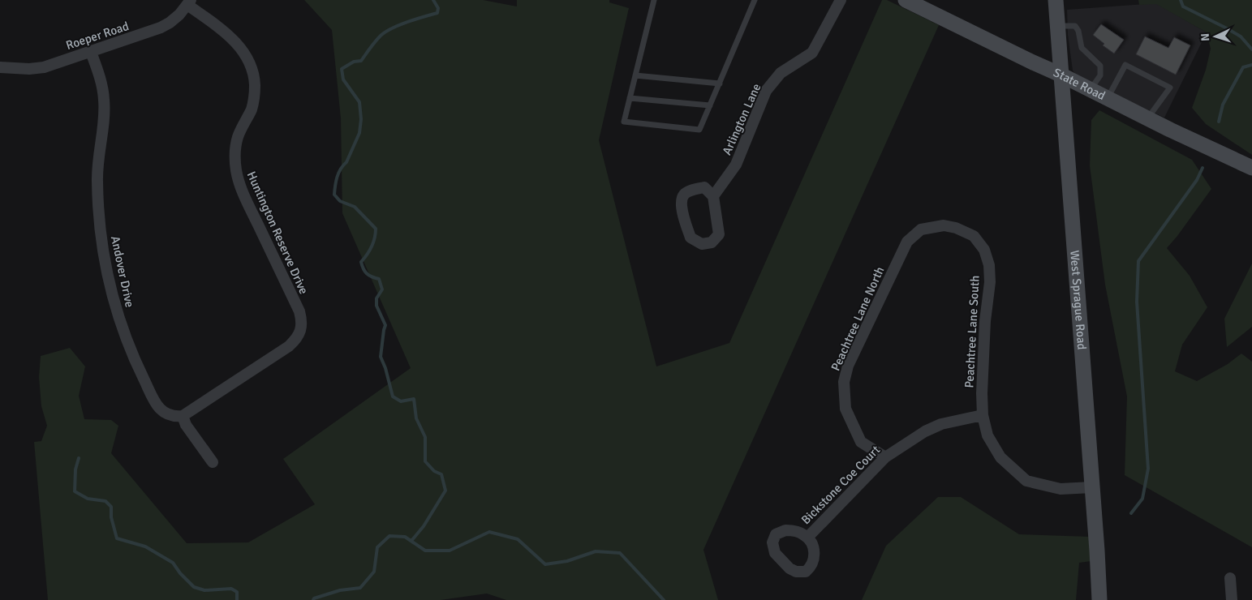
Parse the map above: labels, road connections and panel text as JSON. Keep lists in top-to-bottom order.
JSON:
{
  "streets": {
    "street": [
      "Roeper Road",
      "State Road",
      "Arlington Lane",
      "Huntington Reserve Drive",
      "Andover Drive",
      "West Sprague Road",
      "Peachtree Lane North",
      "Peachtree Lane South",
      "Bickstone Coe Court"
    ]
  },
  "crossings": [
    ["Roeper Road", "Huntington Reserve Drive"],
    ["Roeper Road", "Andover Drive"],
    ["State Road", "West Sprague Road"],
    ["Huntington Reserve Drive", "Andover Drive"],
    ["West Sprague Road", "Peachtree Lane South"],
    ["Peachtree Lane North", "Peachtree Lane South"],
    ["Peachtree Lane North", "Bickstone Coe Court"],
    ["Peachtree Lane South", "Bickstone Coe Court"]
  ],
  "north": "left"
}
